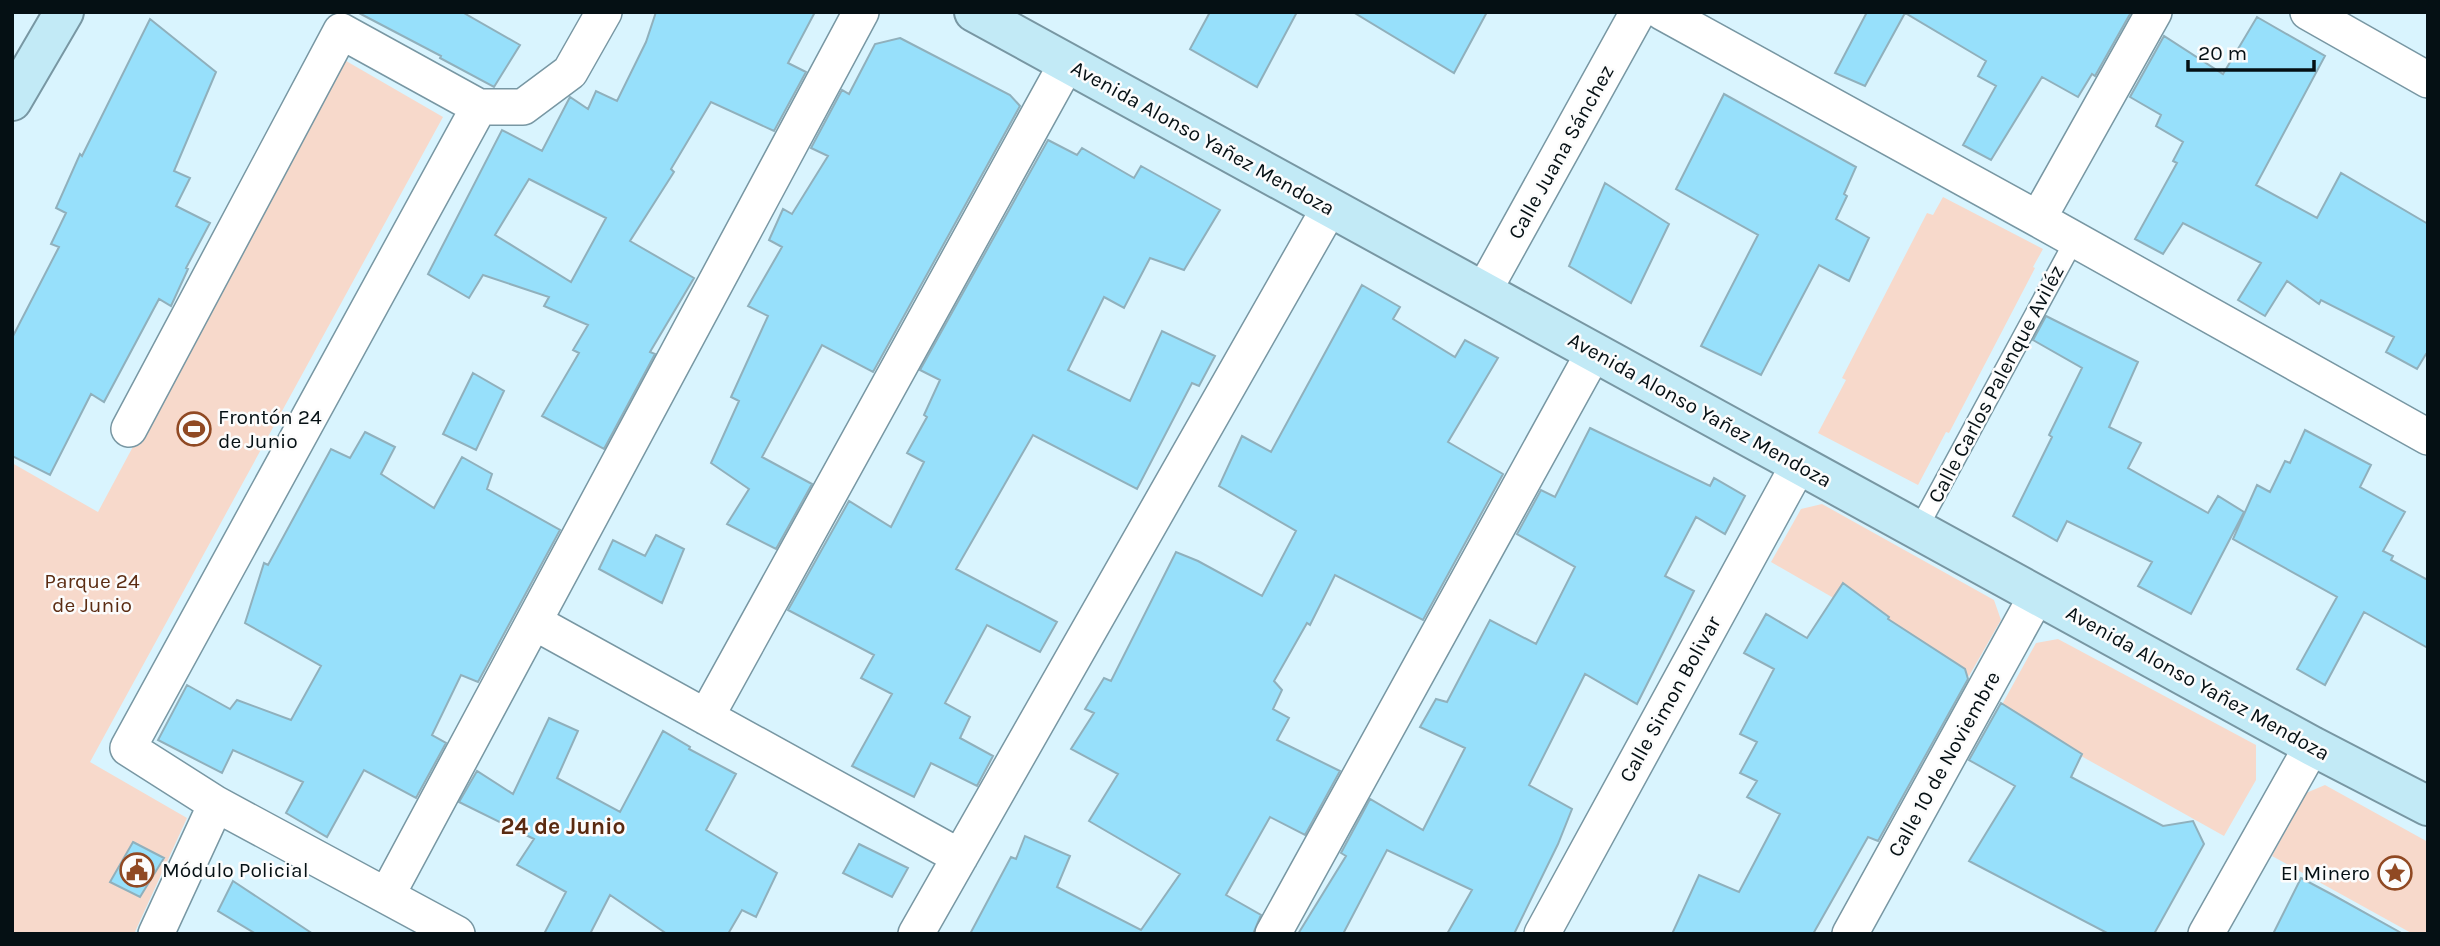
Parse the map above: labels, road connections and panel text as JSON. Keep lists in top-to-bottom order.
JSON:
{
  "streets": {
    "main road": ["Avenida Alonso Yañez Mendoza"],
    "street": ["Calle Juana Sánchez", "Calle Simon Bolivar", "Calle 10 de Noviembre"],
    "lane": ["Calle Carlos Palenque Aviléz"]
  },
  "crossings": [
    ["Avenida Alonso Yañez Mendoza", "Calle Juana Sánchez"],
    ["Avenida Alonso Yañez Mendoza", "Calle Carlos Palenque Aviléz"],
    ["Avenida Alonso Yañez Mendoza", "Calle Simon Bolivar"],
    ["Avenida Alonso Yañez Mendoza", "Calle 10 de Noviembre"]
  ],
  "districts": ["24 de Junio"],
  "parks": ["Parque 24 de Junio"],
  "places": {
    "sports": ["Frontón 24 de Junio"],
    "public building": ["Módulo Policial"],
    "place": ["El Minero"]
  },
  "scale_bar": "20 m"
}
